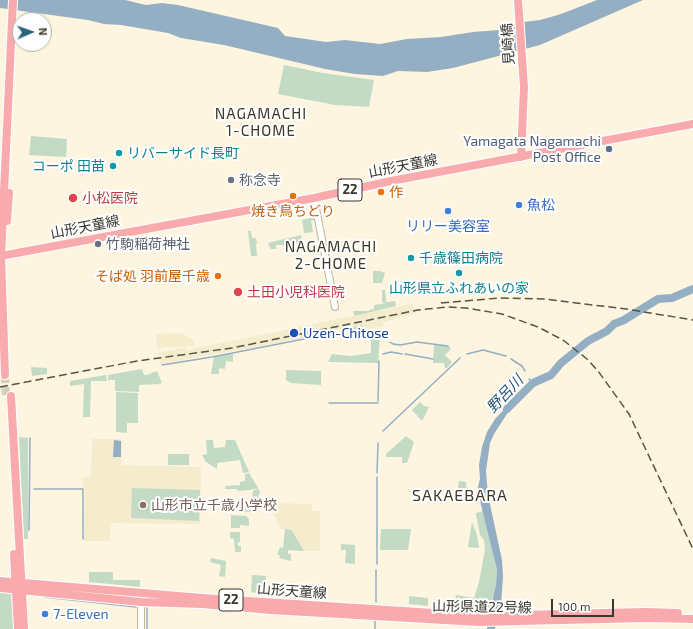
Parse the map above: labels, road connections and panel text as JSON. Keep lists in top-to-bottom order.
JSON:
{
  "streets": {
    "main road": [
      "見崎橋",
      "山形天童線",
      "22",
      "山形県道22号線"
    ]
  },
  "crossings": [
    ["見崎橋", "山形天童線"],
    ["山形天童線", "山形県道22号線"]
  ],
  "districts": ["NAGAMACHI 1-CHOME", "NAGAMACHI 2-CHOME", "SAKAEBARA"],
  "water": ["野呂川"],
  "places": [
    "Yamagata Nagamachi Post Office",
    "リバーサイド長町",
    "コーポ 田苗",
    "称念寺",
    "作",
    "焼き鳥ちどり",
    "小松医院",
    "魚松",
    "リリー美容室",
    "竹駒稲荷神社",
    "千歳篠田病院",
    "山形県立ふれあいの家",
    "そば処 羽前屋千歳",
    "土田小児科医院",
    "Uzen-Chitose",
    "山形市立千歳小学校",
    "7-Eleven"
  ],
  "scale_bar": "100 m",
  "north": "right"
}
